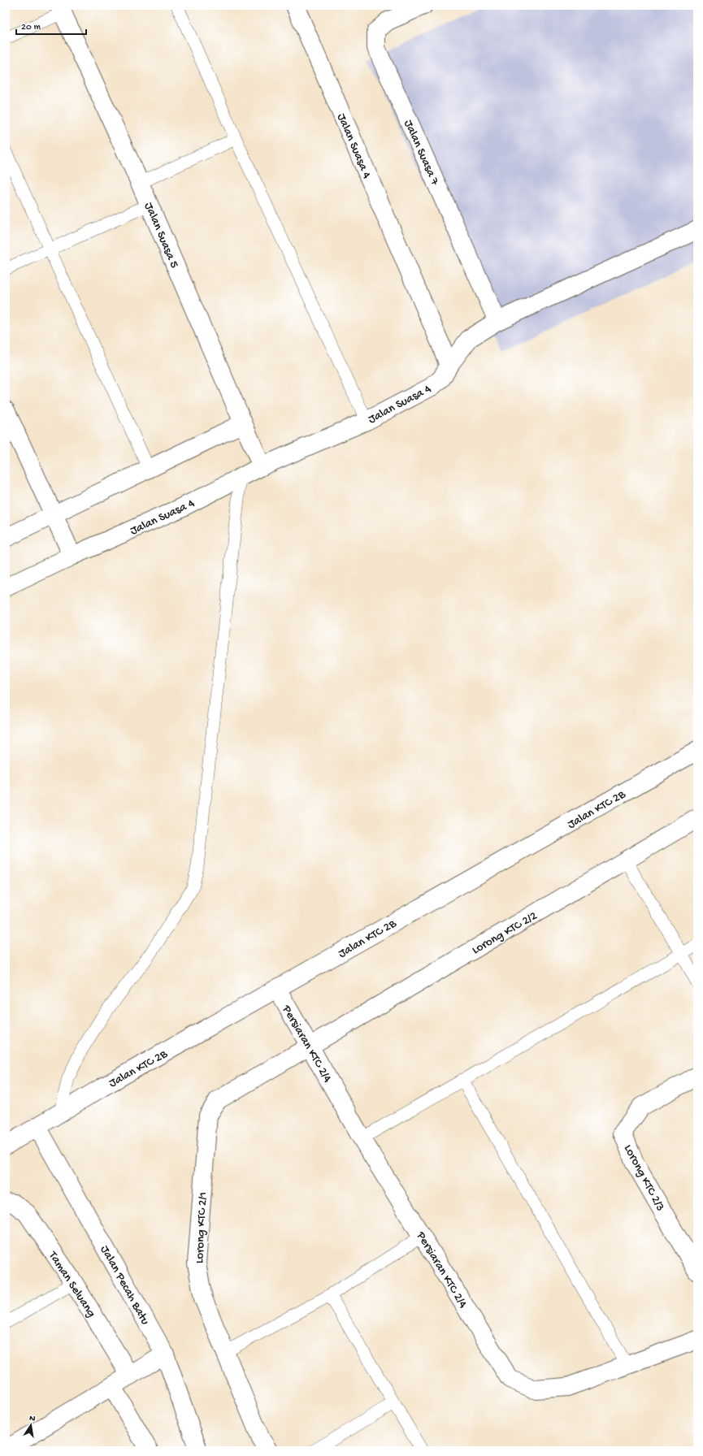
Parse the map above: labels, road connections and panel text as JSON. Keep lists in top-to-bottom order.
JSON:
{
  "streets": {
    "street": [
      "Jalan Suasa 4",
      "Jalan Suasa 7",
      "Jalan Suasa 5",
      "Jalan KTC 2B",
      "Lorong KTC 2/2",
      "Persiaran KTC 2/4",
      "Lorong KTC 2/3",
      "Lorong KTC 2/1",
      "Taman Seluang",
      "Jalan Pecah Batu"
    ]
  },
  "crossings": [
    ["Jalan Suasa 4", "Jalan Suasa 5"],
    ["Jalan KTC 2B", "Persiaran KTC 2/4"],
    ["Jalan KTC 2B", "Jalan Pecah Batu"],
    ["Lorong KTC 2/2", "Persiaran KTC 2/4"],
    ["Lorong KTC 2/2", "Lorong KTC 2/1"],
    ["Persiaran KTC 2/4", "Lorong KTC 2/1"]
  ],
  "scale_bar": "20 m",
  "north": "top"
}
